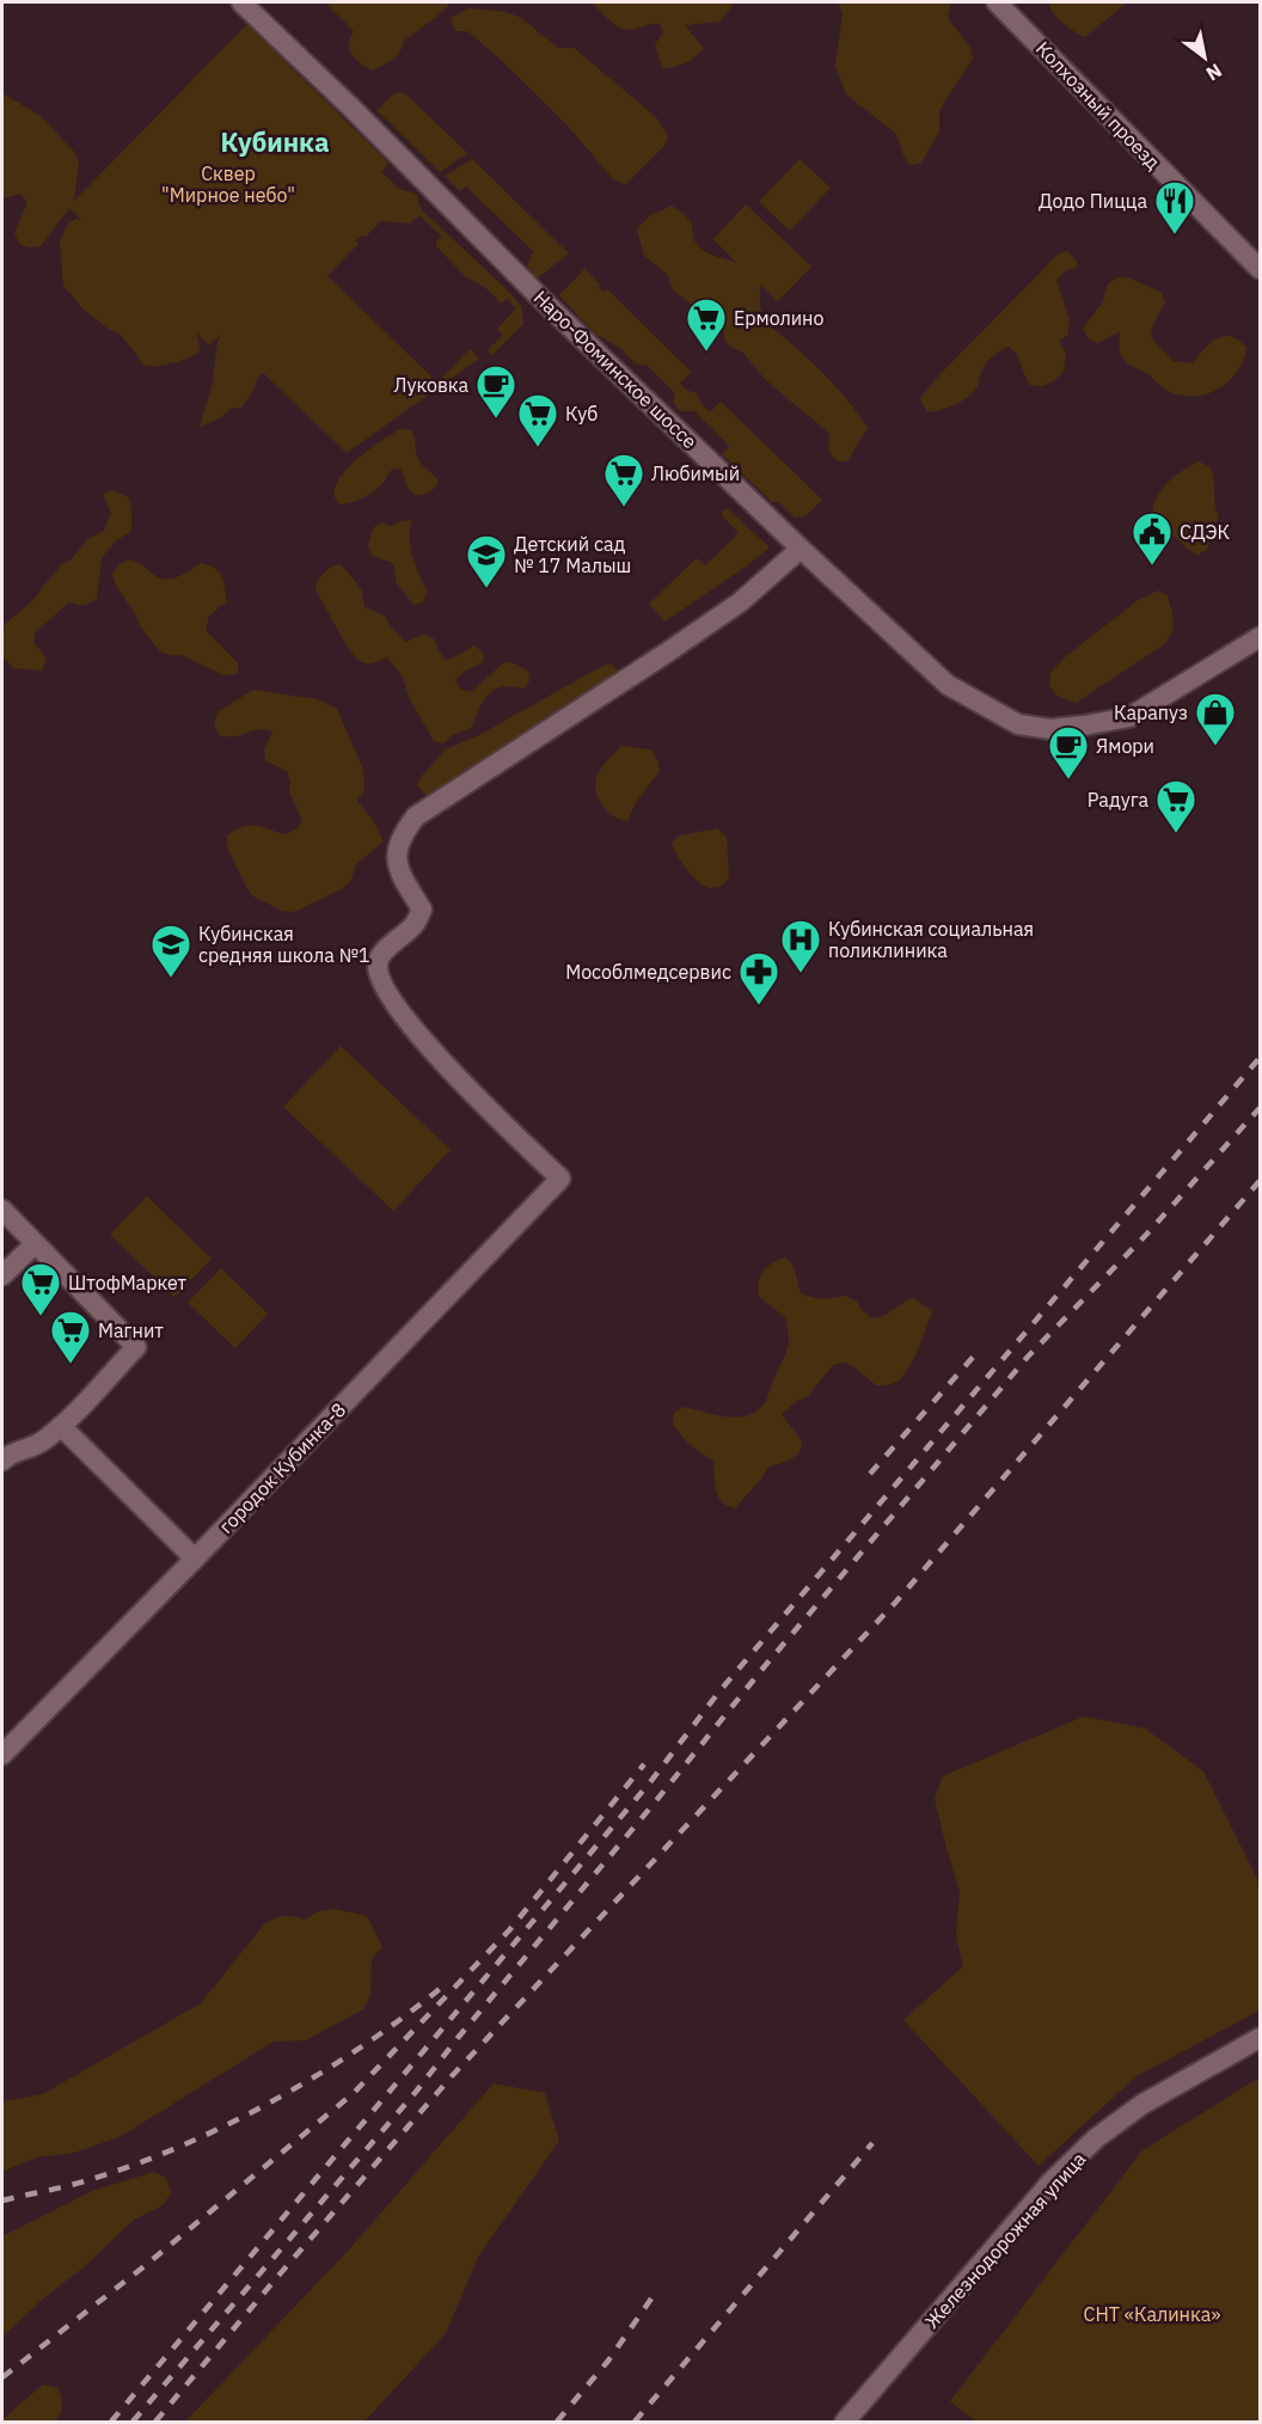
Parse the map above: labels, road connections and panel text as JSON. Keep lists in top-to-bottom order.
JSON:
{
  "streets": {
    "street": [
      "Колхозный проезд",
      "Наро-Фоминское шоссе",
      "городок Кубинка-8",
      "Железнодорожная улица"
    ]
  },
  "crossings": [
    ["Наро-Фоминское шоссе", "городок Кубинка-8"]
  ],
  "districts": ["Кубинка"],
  "parks": ["Сквер \"Мирное небо\"", "СНТ «Калинка»"],
  "places": {
    "restaurant": ["Додо Пицца"],
    "supermarket": [
      "Ермолино",
      "Куб",
      "Любимый",
      "Радуга",
      "ШтофМаркет",
      "Магнит"
    ],
    "cafe": ["Луковка", "Ямори"],
    "public building": ["СДЭК"],
    "school or university": ["Детский сад № 17 Малыш", "Кубинская средняя школа №1"],
    "shop": ["Карапуз"],
    "hospital": ["Кубинская социальная поликлиника"],
    "pharmacy": ["Мособлмедсервис"]
  },
  "north": "bottom right"
}
